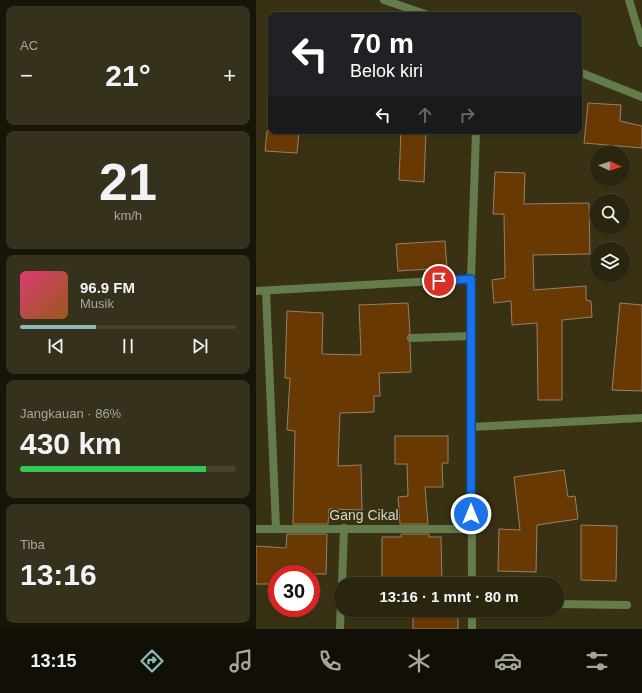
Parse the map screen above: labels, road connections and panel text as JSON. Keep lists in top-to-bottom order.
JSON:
{
  "streets": {
    "street": ["Gang Cikal"]
  },
  "north": "right",
  "page": {
    "tile": [
      "AC",
      ["21", "km/h"],
      ["Jangkauan · 86%", "430 km"],
      ["Tiba", "13:16"]
    ],
    "turn": ["70 m", "Belok kiri"],
    "heat": ["−", "21°", "+"],
    "song": ["96.9 FM", "Musik"],
    "limit": "30",
    "trip": "13:16 · 1 mnt · 80 m",
    "tabs": "13:15"
  }
}
